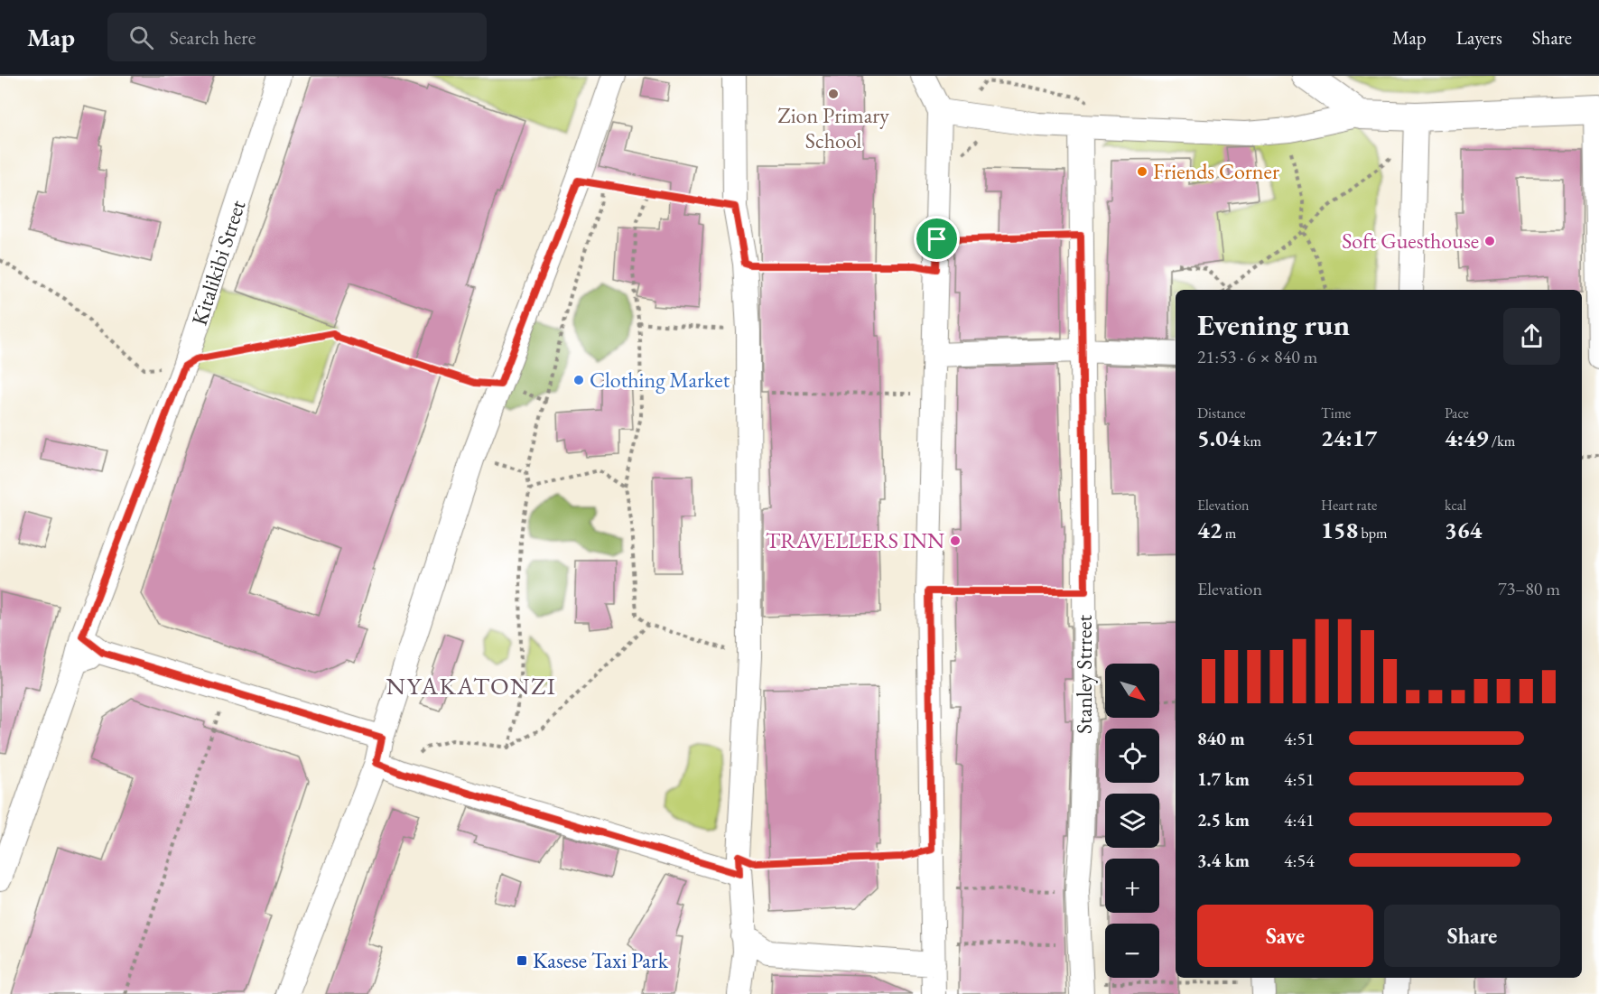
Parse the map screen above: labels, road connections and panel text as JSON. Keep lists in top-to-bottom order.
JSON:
{
  "streets": {
    "street": ["Kitalikibi Street", "Stanley Strreet"]
  },
  "districts": ["NYAKATONZI"],
  "places": {
    "other": [
      "Zion Primary School",
      "Friends Corner",
      "Soft Guesthouse",
      "Clothing Market",
      "TRAVELLERS INN"
    ],
    "transit": ["Kasese Taxi Park"]
  },
  "north": "bottom right",
  "page": {
    "header": "Map",
    "search": "Search here",
    "nav": ["Map", "Layers", "Share"],
    "heading": ["Evening run", "21:53 · 6 × 840 m"],
    "stats": [
      ["Distance", "5.04 km"],
      ["Time", "24:17"],
      ["Pace", "4:49 /km"],
      ["Elevation", "42 m"],
      ["Heart rate", "158 bpm"],
      ["kcal", "364"]
    ],
    "chart": ["Elevation", "73–80 m"],
    "map_buttons": ["+", "−"],
    "list": [
      {
        "name": "840 m",
        "note": "4:51"
      },
      {
        "name": "1.7 km",
        "note": "4:51"
      },
      {
        "name": "2.5 km",
        "note": "4:41"
      },
      {
        "name": "3.4 km",
        "note": "4:54"
      }
    ],
    "buttons": ["Save", "Share"]
  }
}
